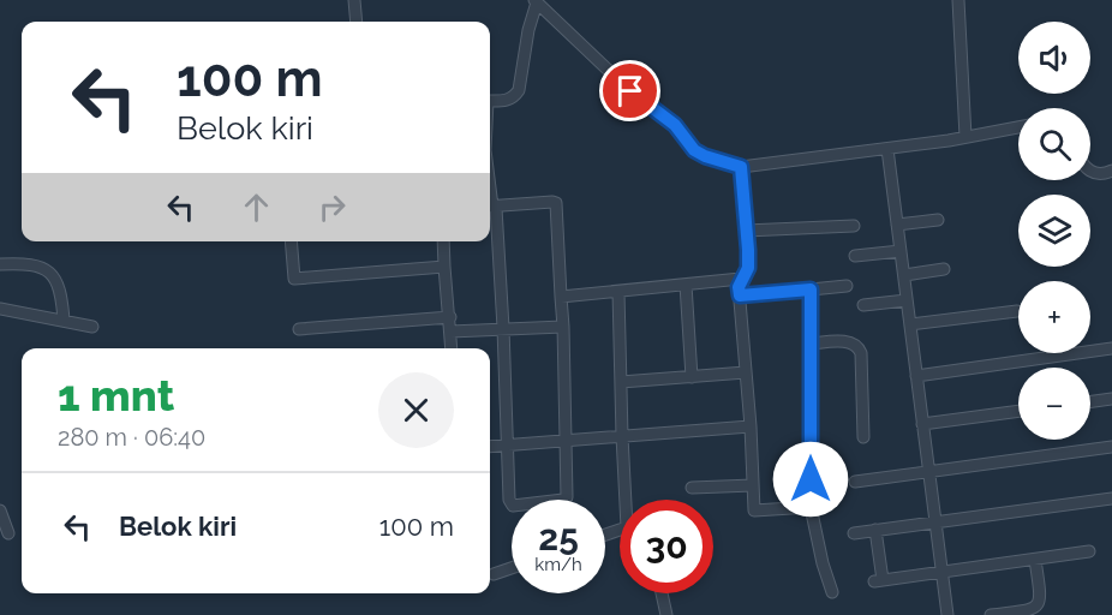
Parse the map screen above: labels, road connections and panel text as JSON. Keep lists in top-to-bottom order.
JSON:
{
  "page": {
    "map_buttons": ["+", "−"],
    "turn": ["100 m", "Belok kiri"],
    "heading": ["1 mnt", "280 m · 06:40"],
    "list": [
      {
        "name": "Belok kiri",
        "value": "100 m"
      }
    ],
    "speed": "25 km/h",
    "limit": "30"
  }
}
